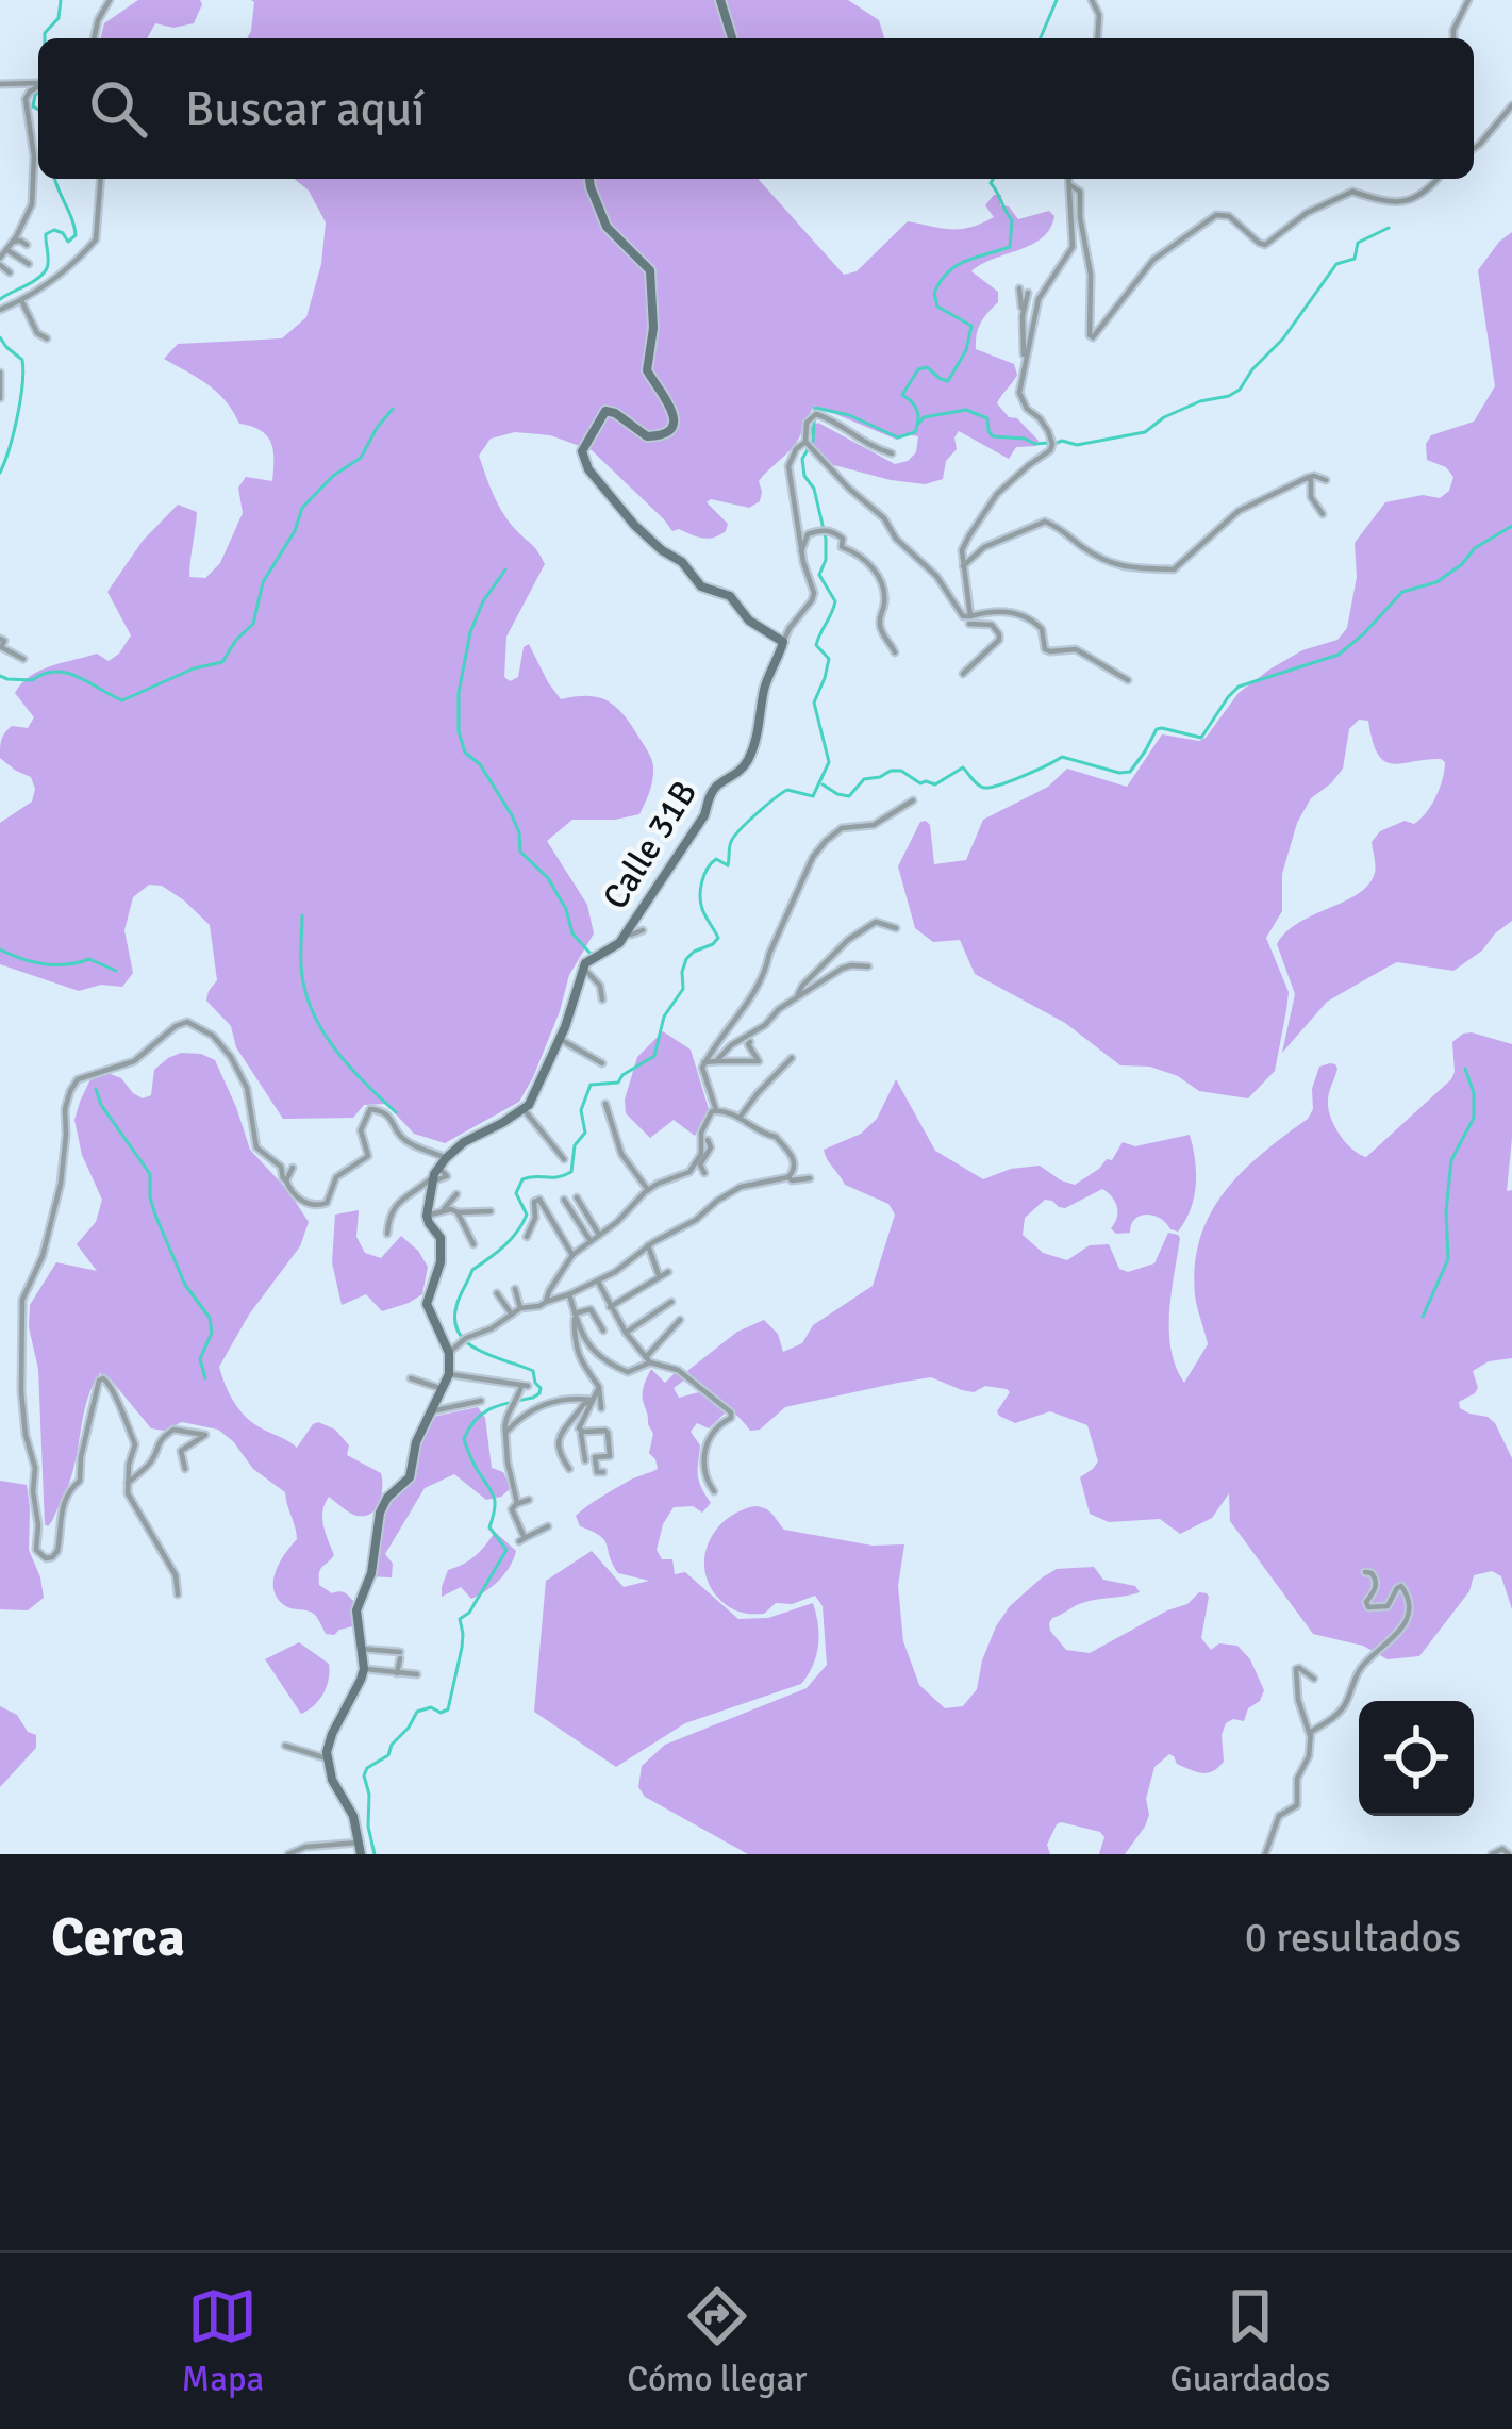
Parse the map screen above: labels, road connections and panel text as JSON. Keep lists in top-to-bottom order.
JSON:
{
  "streets": {
    "street": ["Calle 31B"]
  },
  "page": {
    "search": "Buscar aquí",
    "heading": ["Cerca", "0 resultados"],
    "nav": ["Mapa", "Cómo llegar", "Guardados"]
  }
}
